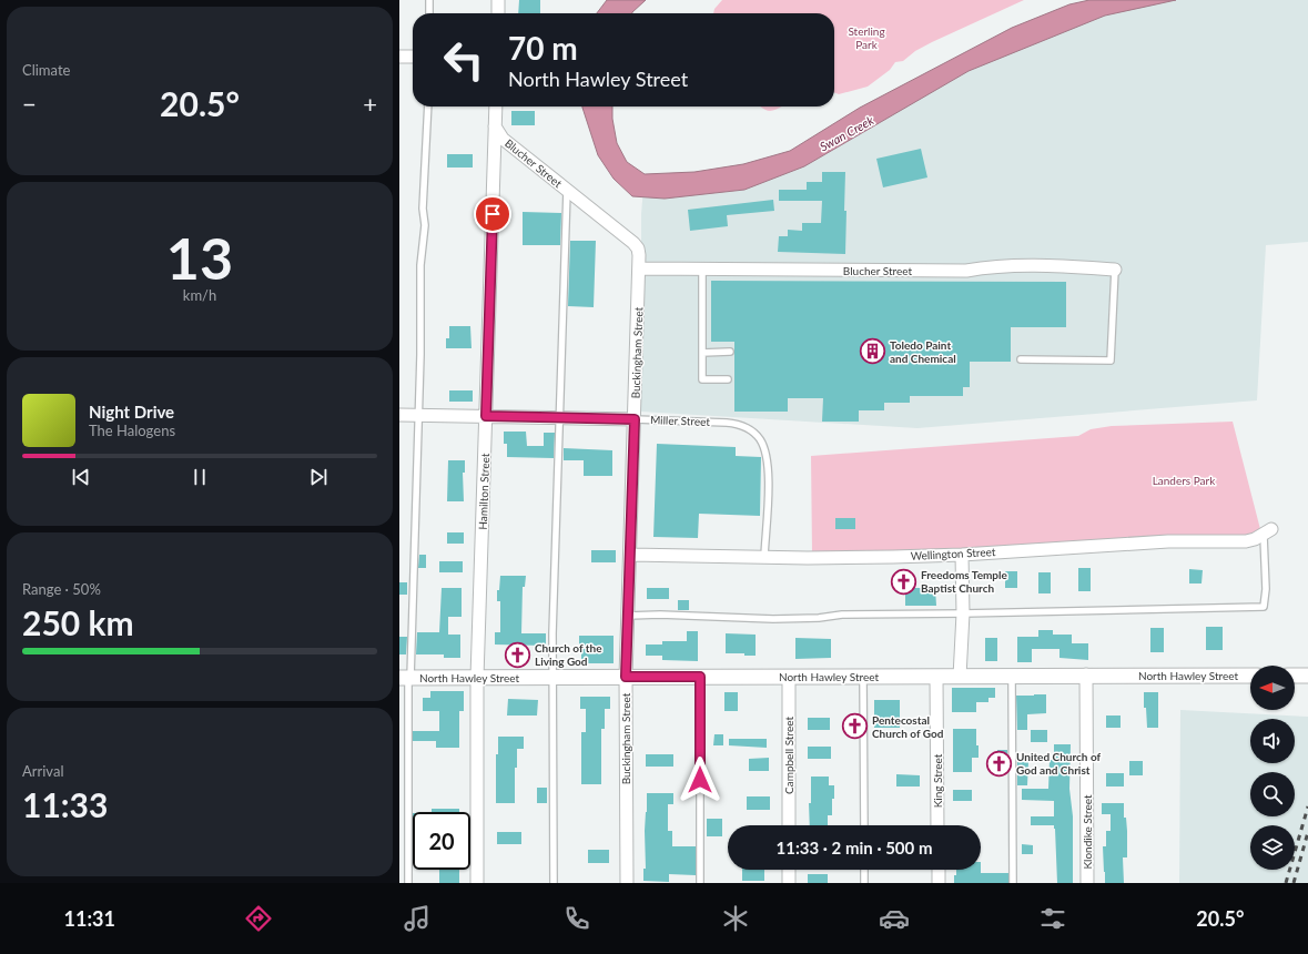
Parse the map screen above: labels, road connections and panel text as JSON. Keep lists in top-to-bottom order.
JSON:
{
  "streets": {
    "street": [
      "Blucher Street",
      "Buckingham Street",
      "Hamilton Street",
      "Wellington Street",
      "North Hawley Street",
      "Campbell Street",
      "King Street",
      "Klondike Street"
    ],
    "lane": ["Miller Street"]
  },
  "crossings": [
    ["Blucher Street", "Buckingham Street"],
    ["Blucher Street", "Hamilton Street"],
    ["Buckingham Street", "Miller Street"],
    ["Buckingham Street", "Wellington Street"],
    ["Buckingham Street", "North Hawley Street"],
    ["Miller Street", "Wellington Street"],
    ["Hamilton Street", "North Hawley Street"],
    ["North Hawley Street", "Campbell Street"],
    ["North Hawley Street", "King Street"],
    ["North Hawley Street", "Klondike Street"]
  ],
  "water": ["Swan Creek"],
  "parks": ["Sterling Park", "Landers Park"],
  "places": {
    "building": ["Toledo Paint and Chemical"],
    "church": [
      "Freedoms Temple Baptist Church",
      "Church of the Living God",
      "Pentecostal Church of God",
      "United Church of God and Christ"
    ]
  },
  "north": "left",
  "page": {
    "tile": [
      "Climate",
      ["13", "km/h"],
      ["Range · 50%", "250 km"],
      ["Arrival", "11:33"]
    ],
    "turn": ["70 m", "North Hawley Street"],
    "heat": ["−", "20.5°", "+"],
    "song": ["Night Drive", "The Halogens"],
    "limit": "20",
    "trip": "11:33 · 2 min · 500 m",
    "tabs": ["11:31", "20.5°"]
  }
}
